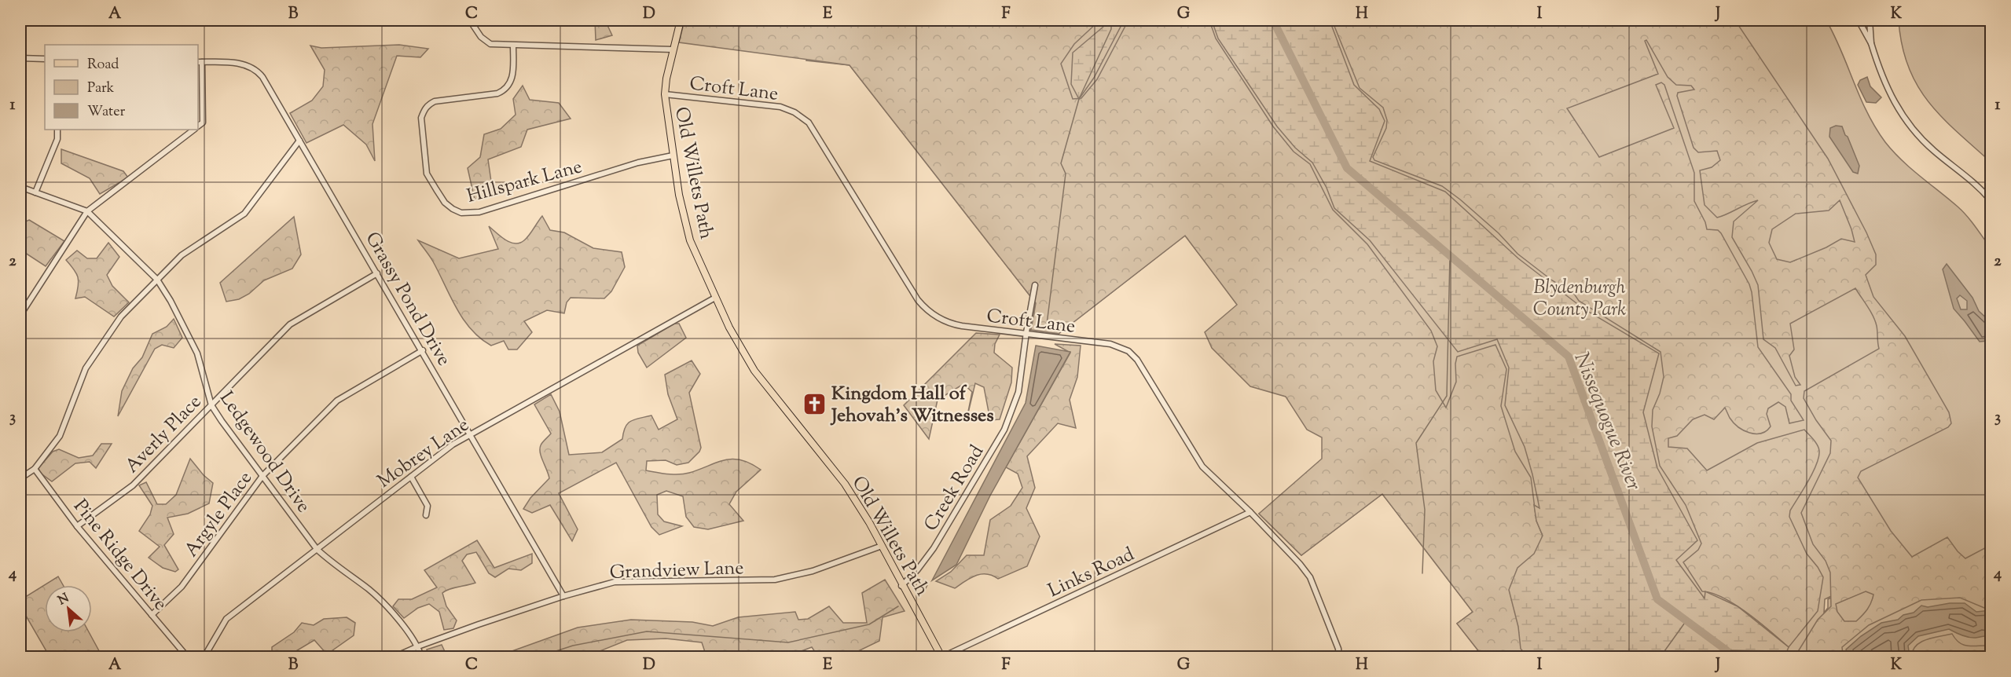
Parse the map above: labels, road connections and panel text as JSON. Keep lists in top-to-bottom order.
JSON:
{
  "streets": {
    "main road": ["Old Willets Path"],
    "street": [
      "Croft Lane",
      "Hillspark Lane",
      "Grassy Pond Drive",
      "Averly Place",
      "Ledgewood Drive",
      "Mobrey Lane",
      "Creek Road",
      "Argyle Place",
      "Pine Ridge Drive",
      "Grandview Lane",
      "Links Road"
    ]
  },
  "crossings": [
    ["Croft Lane", "Old Willets Path"],
    ["Croft Lane", "Creek Road"],
    ["Croft Lane", "Links Road"],
    ["Old Willets Path", "Hillspark Lane"],
    ["Old Willets Path", "Mobrey Lane"],
    ["Old Willets Path", "Creek Road"],
    ["Old Willets Path", "Grandview Lane"],
    ["Old Willets Path", "Links Road"],
    ["Grassy Pond Drive", "Averly Place"],
    ["Grassy Pond Drive", "Mobrey Lane"],
    ["Grassy Pond Drive", "Argyle Place"],
    ["Grassy Pond Drive", "Grandview Lane"],
    ["Averly Place", "Ledgewood Drive"],
    ["Averly Place", "Pine Ridge Drive"],
    ["Ledgewood Drive", "Mobrey Lane"],
    ["Ledgewood Drive", "Argyle Place"],
    ["Ledgewood Drive", "Grandview Lane"],
    ["Argyle Place", "Pine Ridge Drive"]
  ],
  "water": ["Nissequogue River"],
  "parks": ["Blydenburgh County Park"],
  "places": {
    "church": ["Kingdom Hall of Jehovah’s Witnesses"]
  },
  "legend": ["Road", "Park", "Water"],
  "north": "top left",
  "grid": {
    "columns": [
      "A",
      "B",
      "C",
      "D",
      "E",
      "F",
      "G",
      "H",
      "I",
      "J",
      "K"
    ],
    "rows": [
      "1",
      "2",
      "3",
      "4"
    ]
  }
}
